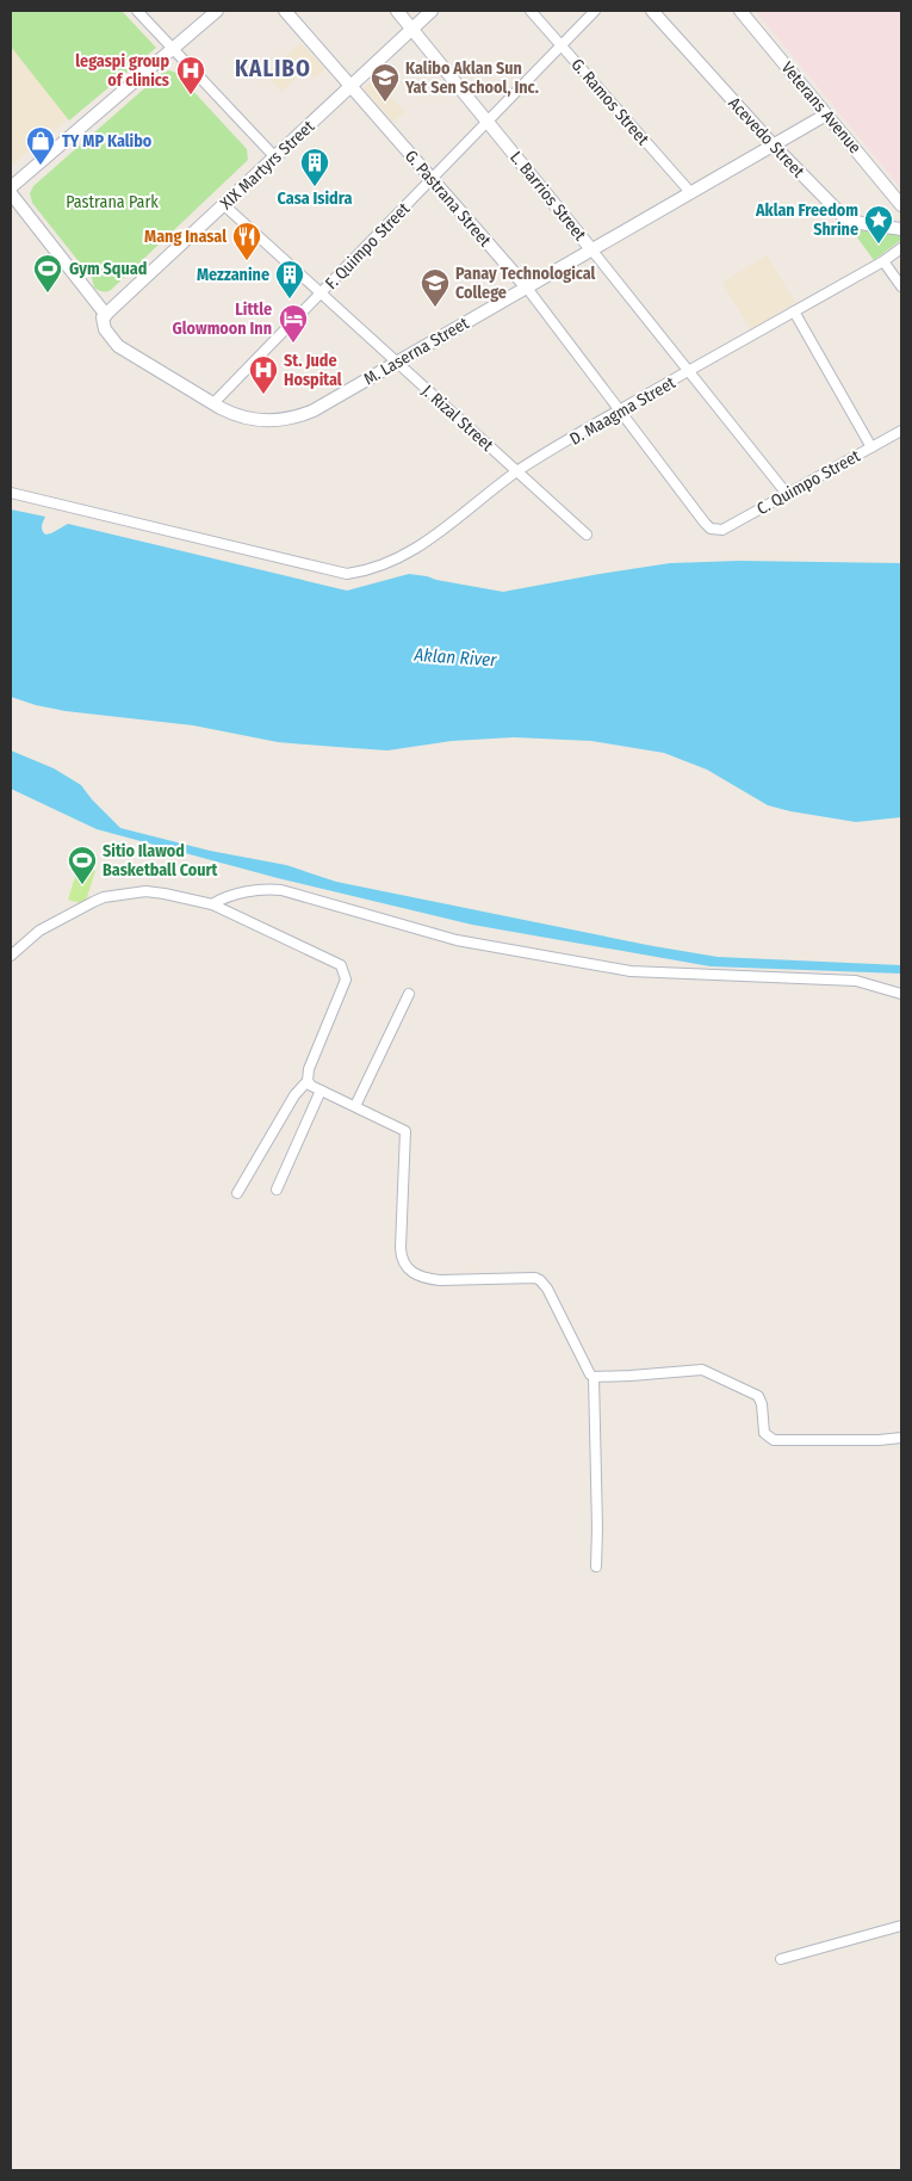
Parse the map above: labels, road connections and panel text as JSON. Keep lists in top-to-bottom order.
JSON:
{
  "streets": {
    "street": [
      "G. Ramos Street",
      "Veterans Avenue",
      "Acevedo Street",
      "XIX Martyrs Street",
      "L. Barrios Street",
      "G. Pastrana Street",
      "F. Quimpo Street",
      "M. Laserna Street",
      "D. Maagma Street",
      "J. Rizal Street",
      "C. Quimpo Street"
    ]
  },
  "crossings": [
    ["G. Ramos Street", "F. Quimpo Street"],
    ["G. Ramos Street", "M. Laserna Street"],
    ["Veterans Avenue", "M. Laserna Street"],
    ["Acevedo Street", "M. Laserna Street"],
    ["XIX Martyrs Street", "L. Barrios Street"],
    ["XIX Martyrs Street", "G. Pastrana Street"],
    ["XIX Martyrs Street", "M. Laserna Street"],
    ["XIX Martyrs Street", "J. Rizal Street"],
    ["L. Barrios Street", "F. Quimpo Street"],
    ["L. Barrios Street", "M. Laserna Street"],
    ["L. Barrios Street", "D. Maagma Street"],
    ["L. Barrios Street", "C. Quimpo Street"],
    ["G. Pastrana Street", "F. Quimpo Street"],
    ["G. Pastrana Street", "M. Laserna Street"],
    ["G. Pastrana Street", "D. Maagma Street"],
    ["G. Pastrana Street", "C. Quimpo Street"],
    ["F. Quimpo Street", "M. Laserna Street"],
    ["F. Quimpo Street", "J. Rizal Street"],
    ["M. Laserna Street", "J. Rizal Street"],
    ["D. Maagma Street", "J. Rizal Street"]
  ],
  "districts": ["KALIBO"],
  "water": ["Aklan River"],
  "parks": ["Pastrana Park"],
  "places": {
    "hospital": ["legaspi group of clinics", "St. Jude Hospital"],
    "school or university": ["Kalibo Aklan Sun Yat Sen School, Inc.", "Panay Technological College"],
    "shop": ["TY MP Kalibo"],
    "building": ["Casa Isidra", "Mezzanine"],
    "place": ["Aklan Freedom Shrine"],
    "restaurant": ["Mang Inasal"],
    "sports": ["Gym Squad", "Sitio Ilawod Basketball Court"],
    "hotel": ["Little Glowmoon Inn"]
  }
}
